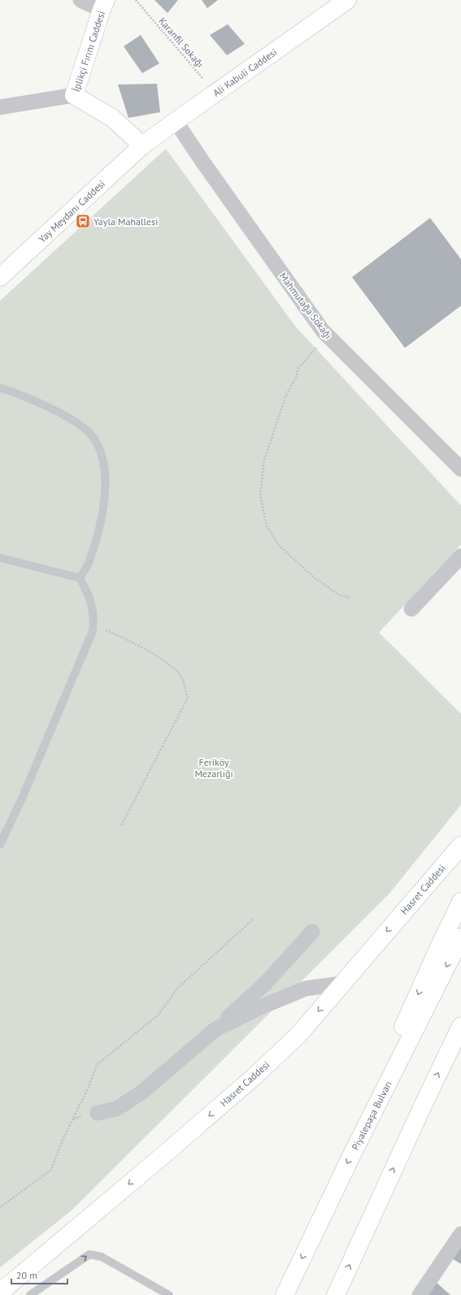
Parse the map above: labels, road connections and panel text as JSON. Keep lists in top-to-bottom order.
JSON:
{
  "streets": {
    "main road": [
      "İplikçi Fırını Caddesi",
      "Ali Kabuli Caddesi",
      "Yay Meydanı Caddesi",
      "Hasret Caddesi",
      "Piyalepaşa Bulvarı"
    ],
    "street": ["Mahmutağa Sokağı"],
    "path": ["Karanfil Sokağı"]
  },
  "crossings": [
    ["Karanfil Sokağı", "Ali Kabuli Caddesi"],
    ["İplikçi Fırını Caddesi", "Ali Kabuli Caddesi"],
    ["İplikçi Fırını Caddesi", "Yay Meydanı Caddesi"],
    ["Ali Kabuli Caddesi", "Yay Meydanı Caddesi"],
    ["Ali Kabuli Caddesi", "Mahmutağa Sokağı"]
  ],
  "parks": ["Feriköy Mezarlığı"],
  "places": {
    "bus stop": ["Yayla Mahallesi"]
  },
  "scale_bar": "20 m"
}
